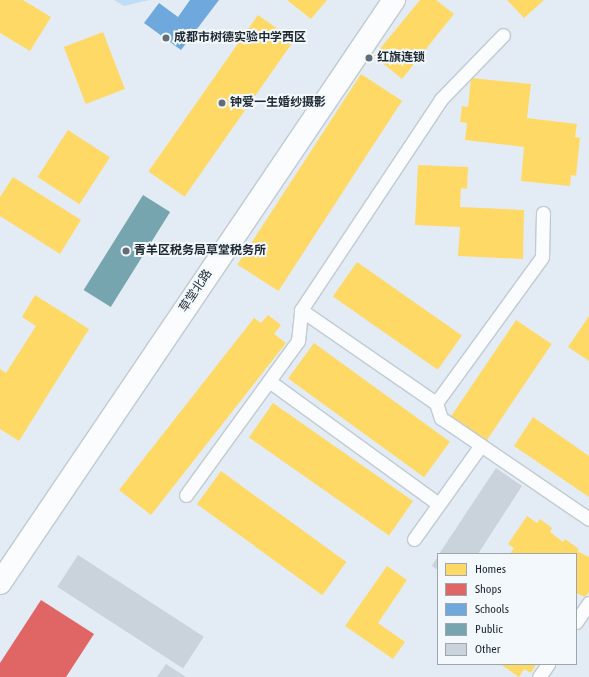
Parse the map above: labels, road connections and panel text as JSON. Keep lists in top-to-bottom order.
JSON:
{
  "streets": {
    "street": ["草堂北路"]
  },
  "places": [
    "成都市树德实验中学西区",
    "红旗连锁",
    "钟爱一生婚纱摄影",
    "青羊区税务局草堂税务所"
  ],
  "legend": [
    "Homes",
    "Shops",
    "Schools",
    "Public",
    "Other"
  ]
}
